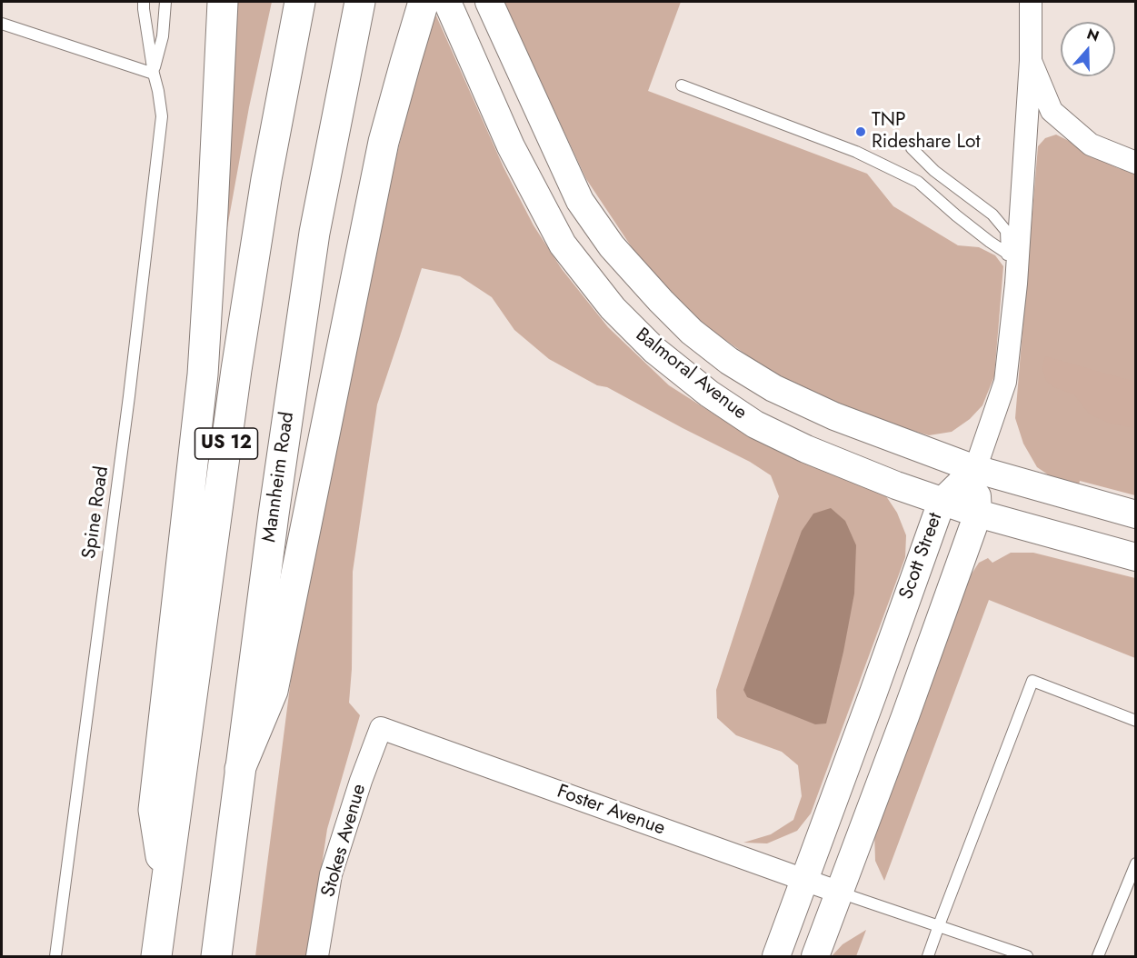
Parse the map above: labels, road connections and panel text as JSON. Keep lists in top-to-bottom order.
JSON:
{
  "streets": {
    "main road": ["US 12", "Mannheim Road"],
    "street": [
      "Balmoral Avenue",
      "Scott Street",
      "Foster Avenue",
      "Stokes Avenue"
    ],
    "lane": ["Spine Road"]
  },
  "crossings": [
    ["Balmoral Avenue", "Scott Street"],
    ["Scott Street", "Foster Avenue"],
    ["Foster Avenue", "Stokes Avenue"]
  ],
  "places": ["TNP Rideshare Lot"],
  "north": "top"
}
